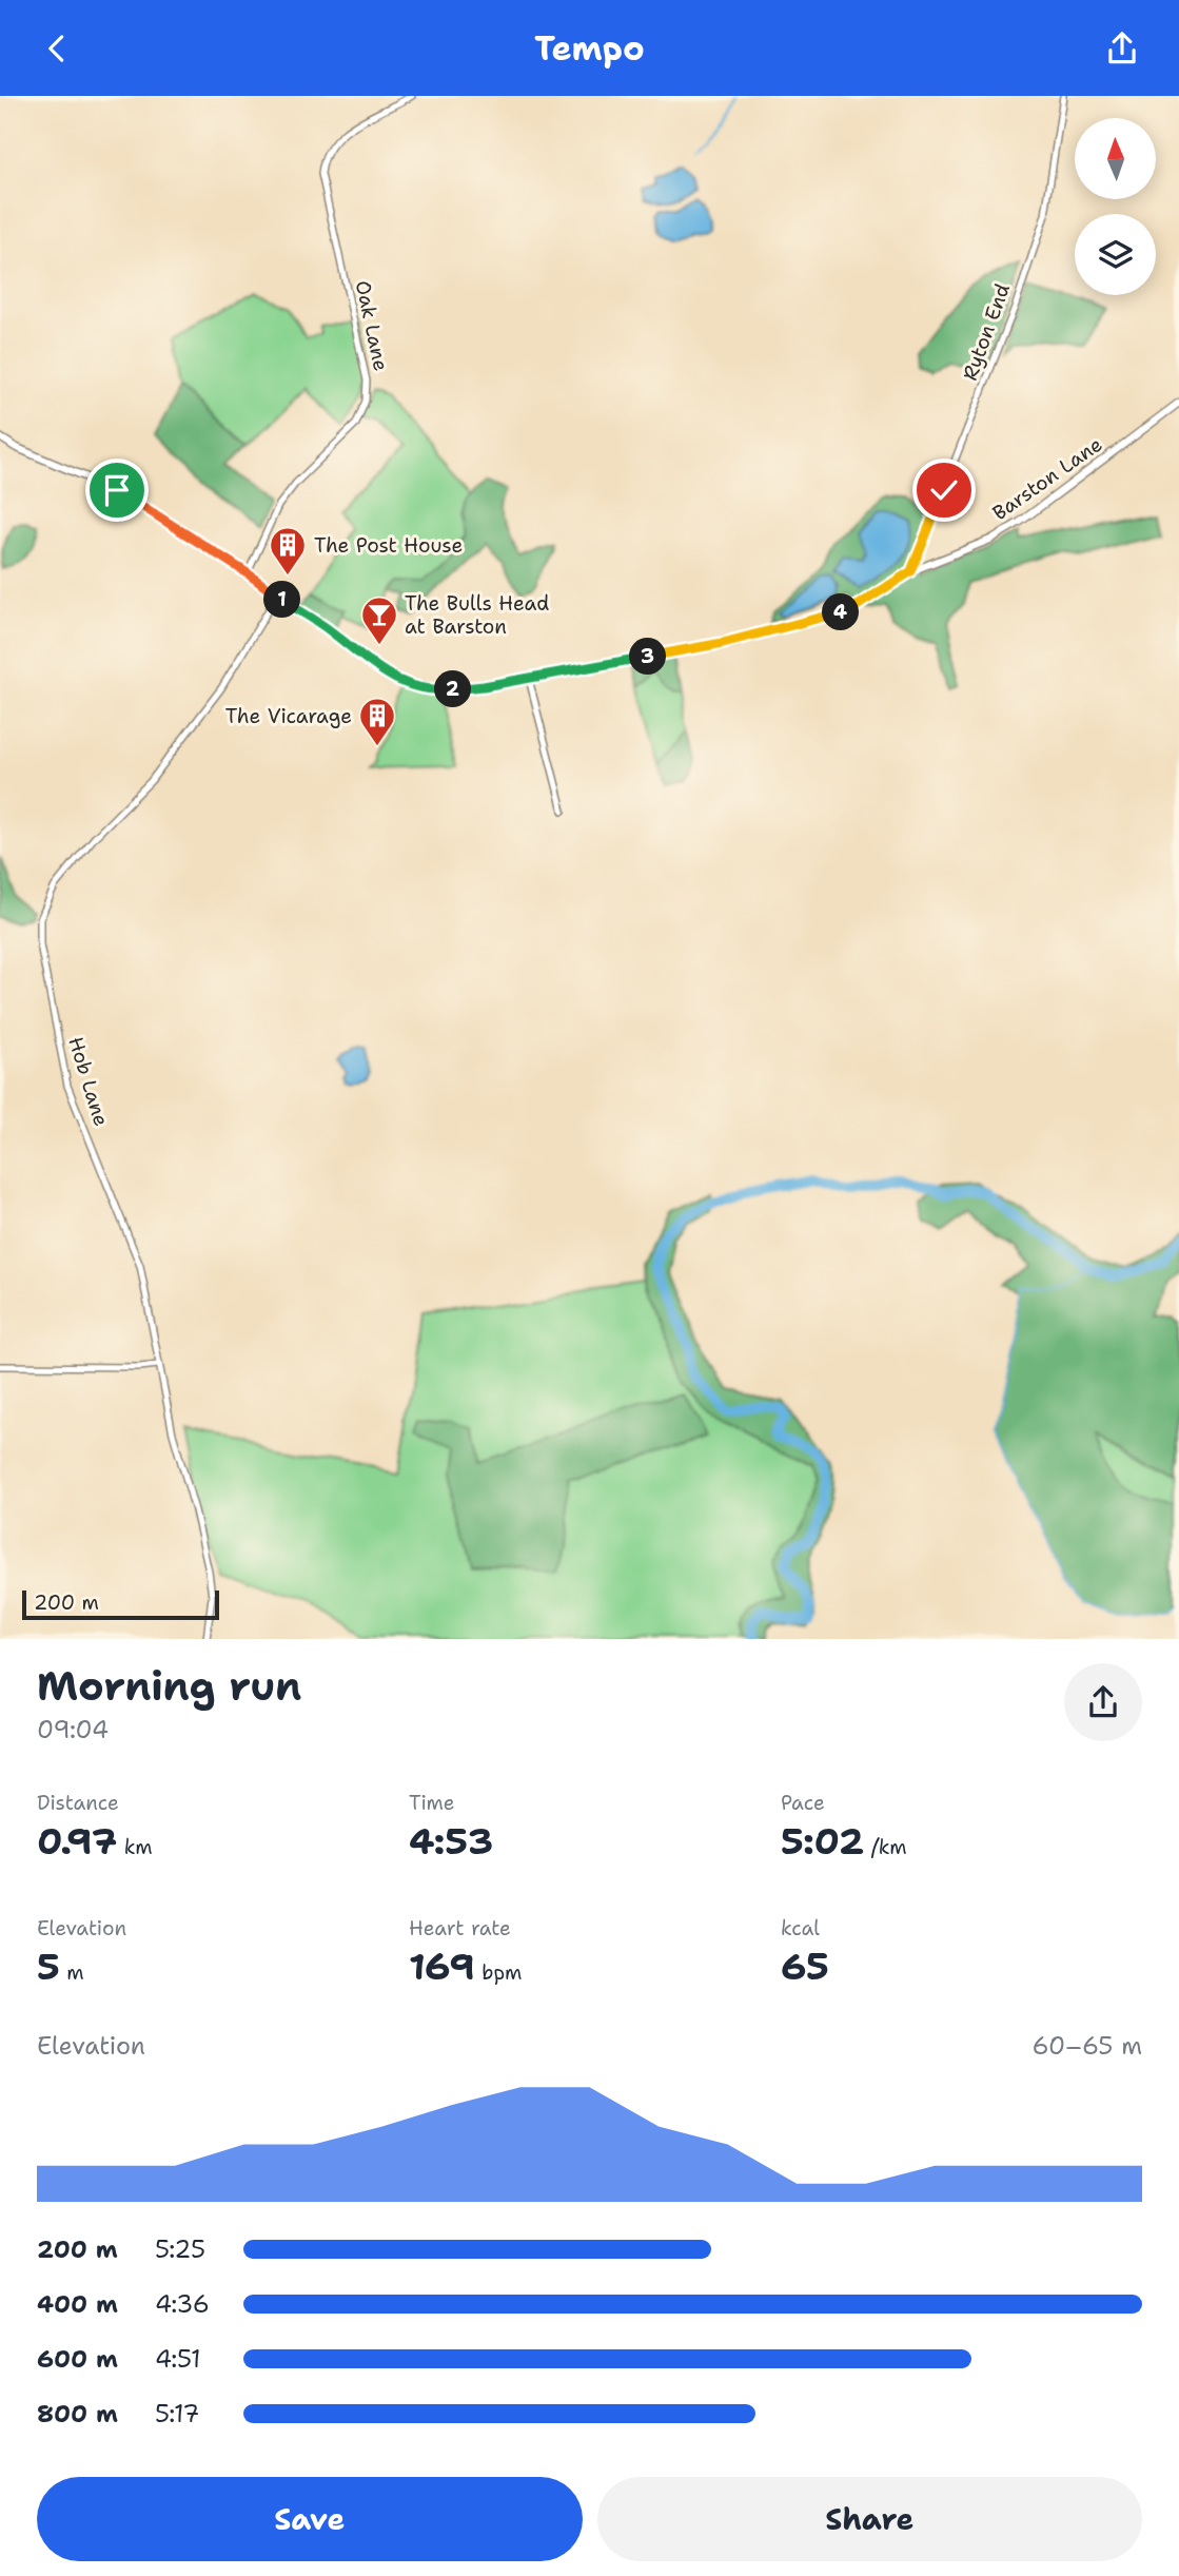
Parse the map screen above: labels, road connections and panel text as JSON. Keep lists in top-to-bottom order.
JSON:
{
  "streets": {
    "street": [
      "Oak Lane",
      "Ryton End",
      "Barston Lane",
      "Hob Lane"
    ]
  },
  "crossings": [
    ["Oak Lane", "Barston Lane"],
    ["Ryton End", "Barston Lane"],
    ["Barston Lane", "Hob Lane"]
  ],
  "places": {
    "building": ["The Post House", "The Vicarage"],
    "bar": ["The Bulls Head at Barston"]
  },
  "scale_bar": "200 m",
  "north": "top",
  "page": {
    "header": "Tempo",
    "pins": [
      "1",
      "4",
      "3",
      "2"
    ],
    "scale": "200 m",
    "heading": ["Morning run", "09:04"],
    "stats": [
      ["Distance", "0.97 km"],
      ["Time", "4:53"],
      ["Pace", "5:02 /km"],
      ["Elevation", "5 m"],
      ["Heart rate", "169 bpm"],
      ["kcal", "65"]
    ],
    "chart": ["Elevation", "60–65 m"],
    "list": [
      {
        "name": "200 m",
        "note": "5:25"
      },
      {
        "name": "400 m",
        "note": "4:36"
      },
      {
        "name": "600 m",
        "note": "4:51"
      },
      {
        "name": "800 m",
        "note": "5:17"
      }
    ],
    "buttons": ["Save", "Share"]
  }
}
